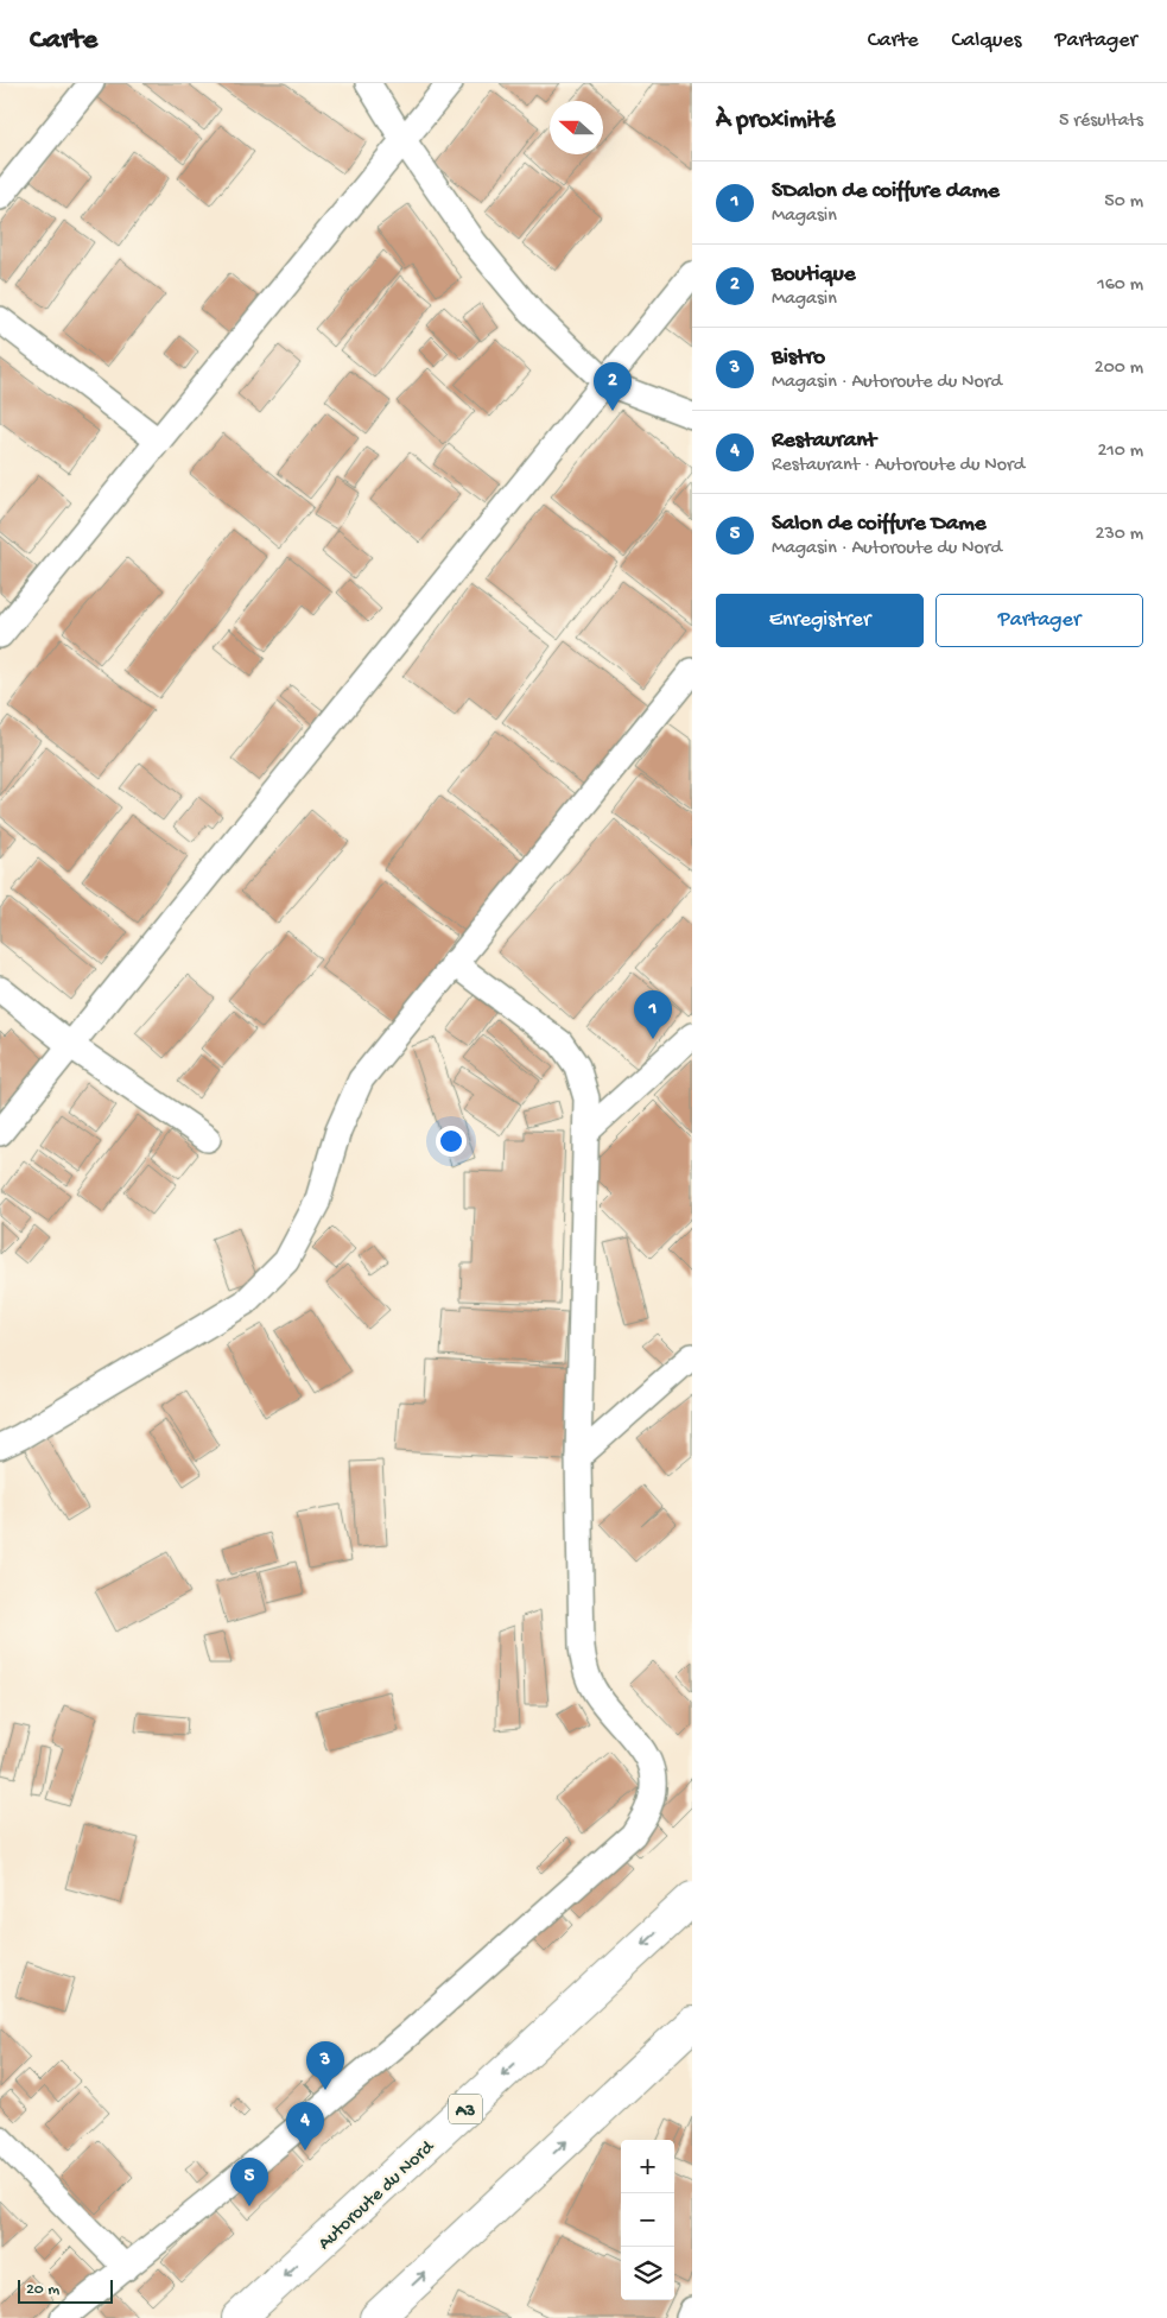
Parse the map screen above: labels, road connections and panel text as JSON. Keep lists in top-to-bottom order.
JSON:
{
  "streets": {
    "highway": ["A3", "Autoroute du Nord"]
  },
  "scale_bar": "20 m",
  "north": "left",
  "page": {
    "header": "Carte",
    "nav": ["Carte", "Calques", "Partager"],
    "heading": ["À proximité", "5 résultats"],
    "list": [
      {
        "mark": "1",
        "name": "SDalon de coiffure dame",
        "note": "Magasin",
        "value": "50 m"
      },
      {
        "mark": "2",
        "name": "Boutique",
        "note": "Magasin",
        "value": "160 m"
      },
      {
        "mark": "3",
        "name": "Bistro",
        "note": "Magasin · Autoroute du Nord",
        "value": "200 m"
      },
      {
        "mark": "4",
        "name": "Restaurant",
        "note": "Restaurant · Autoroute du Nord",
        "value": "210 m"
      },
      {
        "mark": "5",
        "name": "Salon de coiffure Dame",
        "note": "Magasin · Autoroute du Nord",
        "value": "230 m"
      }
    ],
    "pins": [
      "2",
      "1",
      "3",
      "4",
      "5"
    ],
    "buttons": ["Enregistrer", "Partager"],
    "map_buttons": ["+", "−"],
    "scale": "20 m"
  }
}
